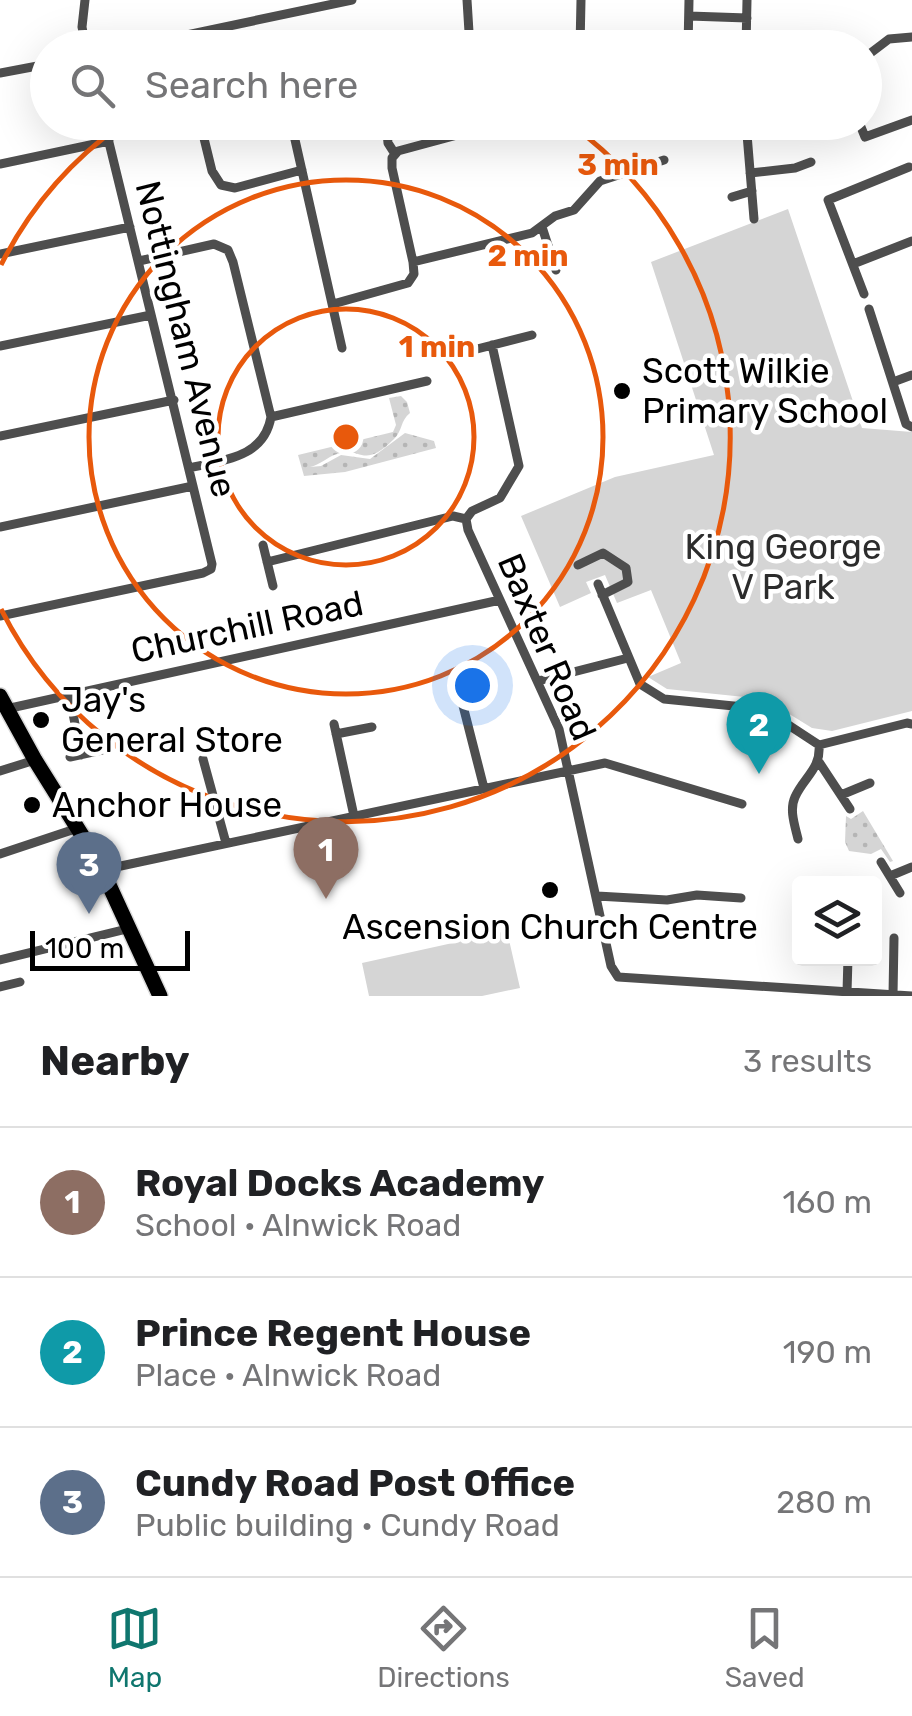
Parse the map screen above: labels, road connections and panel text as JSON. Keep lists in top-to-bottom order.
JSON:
{
  "streets": {
    "street": ["Nottingham Avenue", "Churchill Road", "Baxter Road"]
  },
  "crossings": [
    ["Churchill Road", "Baxter Road"]
  ],
  "parks": ["King George V Park"],
  "places": [
    "Scott Wilkie Primary School",
    "Jay's General Store",
    "Anchor House",
    "Ascension Church Centre"
  ],
  "scale_bar": "100 m",
  "page": {
    "search": "Search here",
    "pins": ["2", "1", "3"],
    "scale": "100 m",
    "heading": ["Nearby", "3 results"],
    "list": [
      {
        "mark": "1",
        "name": "Royal Docks Academy",
        "note": "School · Alnwick Road",
        "value": "160 m"
      },
      {
        "mark": "2",
        "name": "Prince Regent House",
        "note": "Place · Alnwick Road",
        "value": "190 m"
      },
      {
        "mark": "3",
        "name": "Cundy Road Post Office",
        "note": "Public building · Cundy Road",
        "value": "280 m"
      }
    ],
    "nav": ["Map", "Directions", "Saved"]
  },
  "rings": ["3 min", "2 min", "1 min"]
}
